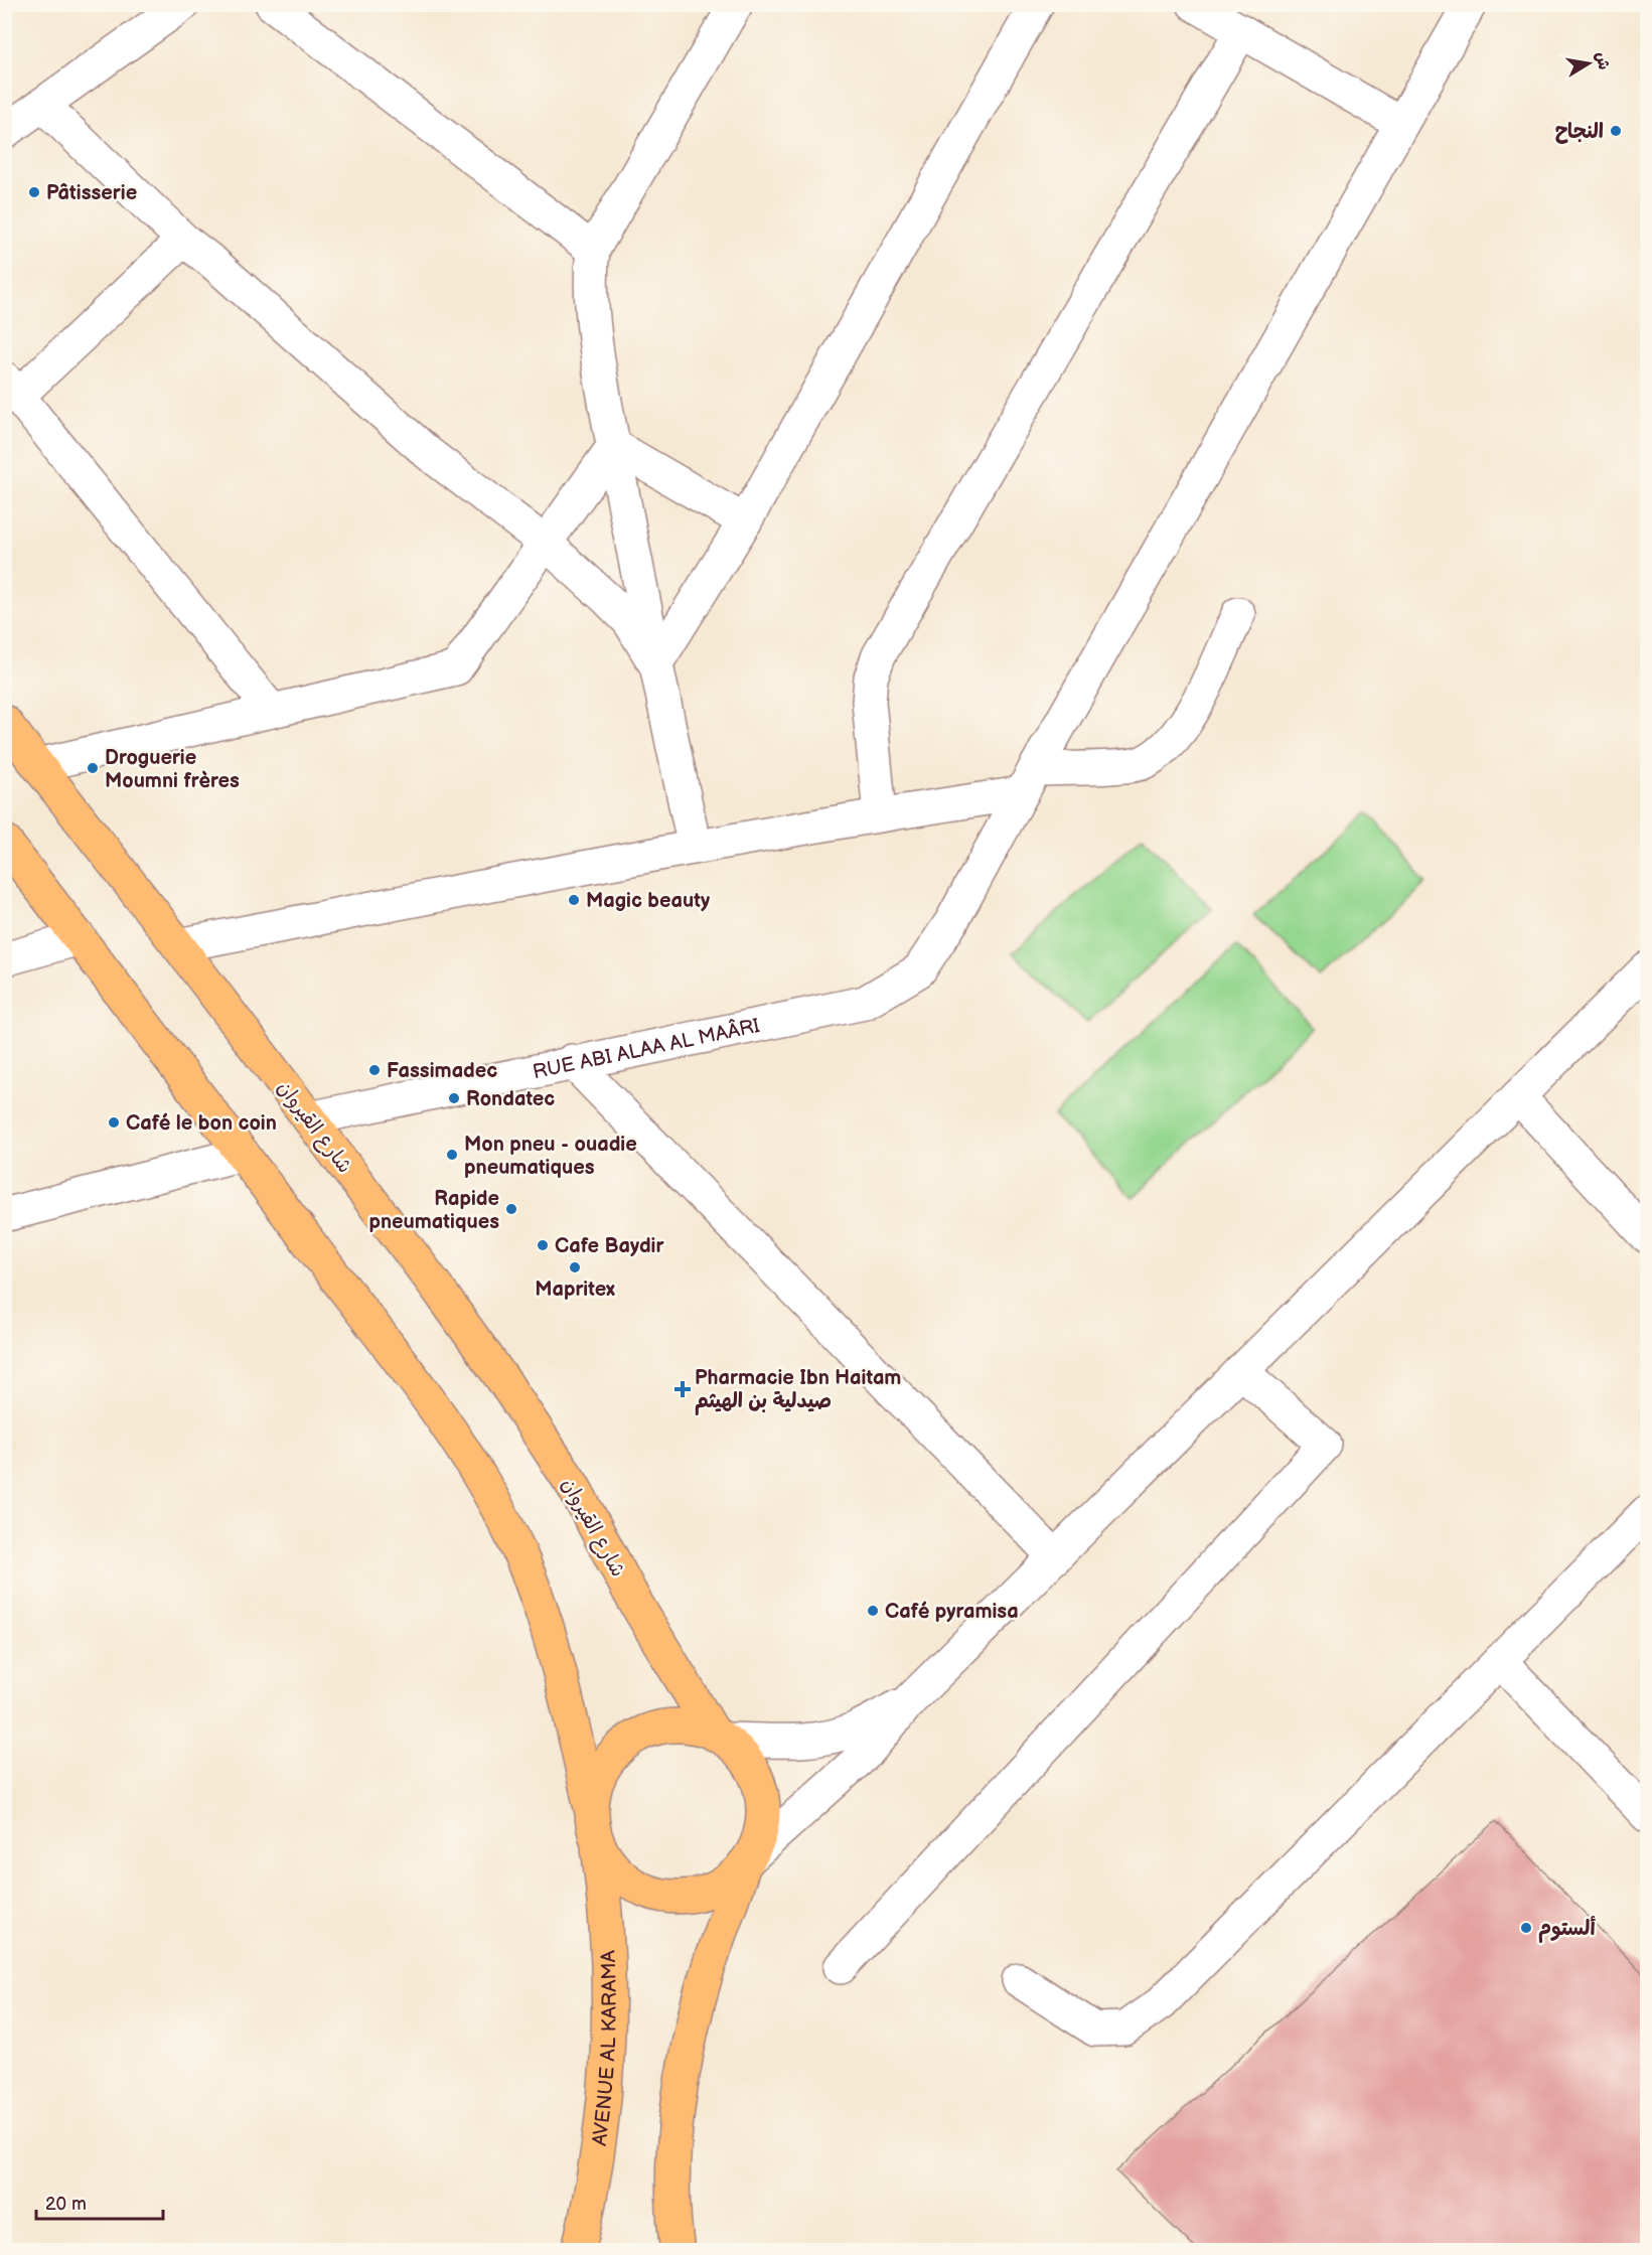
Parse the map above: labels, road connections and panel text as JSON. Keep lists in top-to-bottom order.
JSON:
{
  "streets": {
    "main road": ["شارع القيروان", "AVENUE AL KARAMA"],
    "street": ["RUE ABI ALAA AL MAÂRI"]
  },
  "crossings": [
    ["RUE ABI ALAA AL MAÂRI", "شارع القيروان"],
    ["شارع القيروان", "AVENUE AL KARAMA"]
  ],
  "places": {
    "other": [
      "النجاح",
      "Pâtisserie",
      "Droguerie Moumni frères",
      "Magic beauty",
      "Fassimadec",
      "Rondatec",
      "Café le bon coin",
      "Mon pneu - ouadie pneumatiques",
      "Rapide pneumatiques",
      "Cafe Baydir",
      "Mapritex",
      "Café pyramisa",
      "ألستوم"
    ],
    "health": ["Pharmacie Ibn Haitam صيدلية بن الهيثم"]
  },
  "scale_bar": "20 m",
  "north": "right"
}
